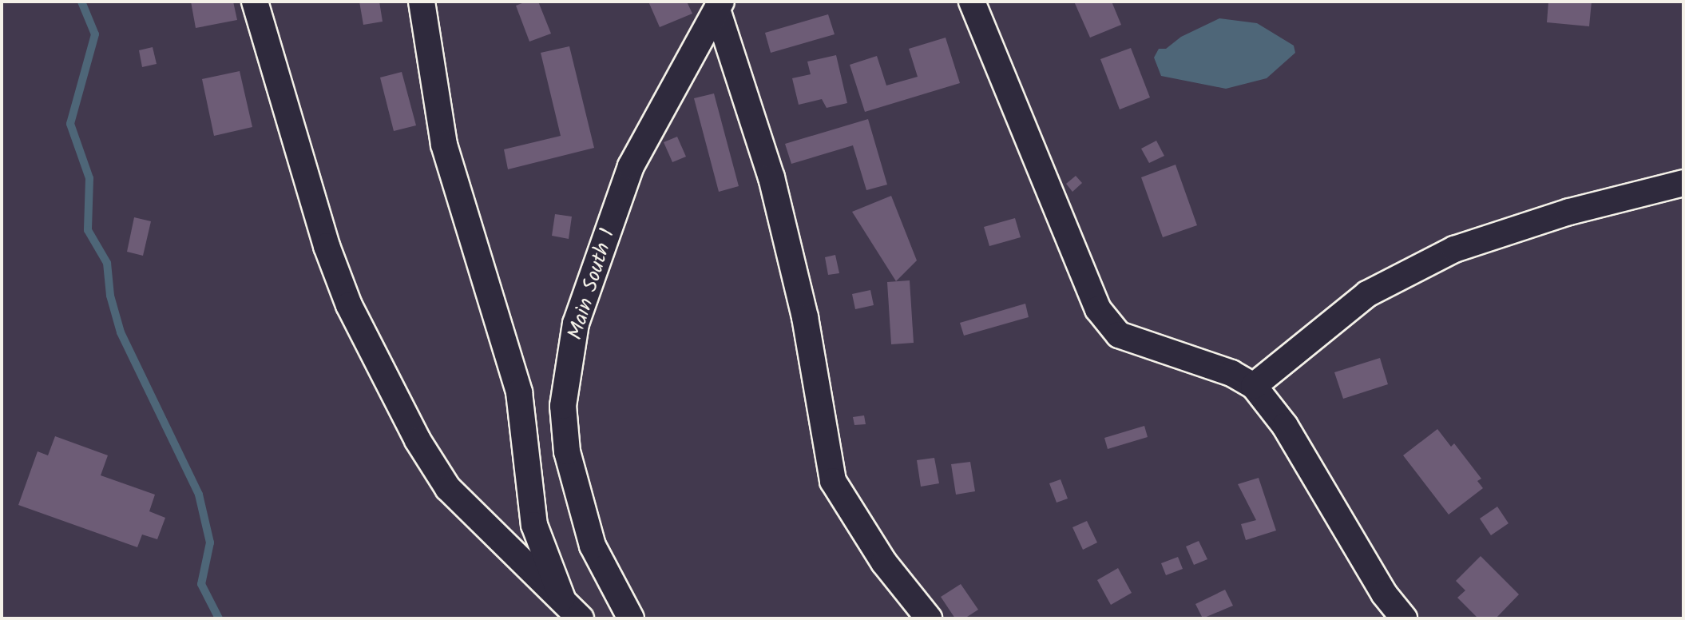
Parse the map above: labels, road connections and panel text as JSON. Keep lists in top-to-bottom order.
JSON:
{
  "streets": {
    "street": ["Main South 1"]
  }
}
